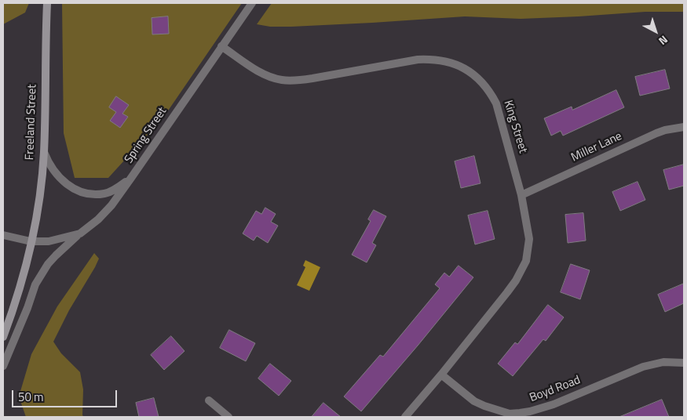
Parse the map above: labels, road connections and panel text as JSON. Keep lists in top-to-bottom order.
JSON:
{
  "streets": {
    "main road": ["Freeland Street"],
    "street": [
      "King Street",
      "Spring Street",
      "Miller Lane",
      "Boyd Road"
    ]
  },
  "crossings": [
    ["Freeland Street", "Spring Street"],
    ["King Street", "Spring Street"],
    ["King Street", "Miller Lane"],
    ["King Street", "Boyd Road"]
  ],
  "scale_bar": "50 m",
  "north": "bottom right"
}
